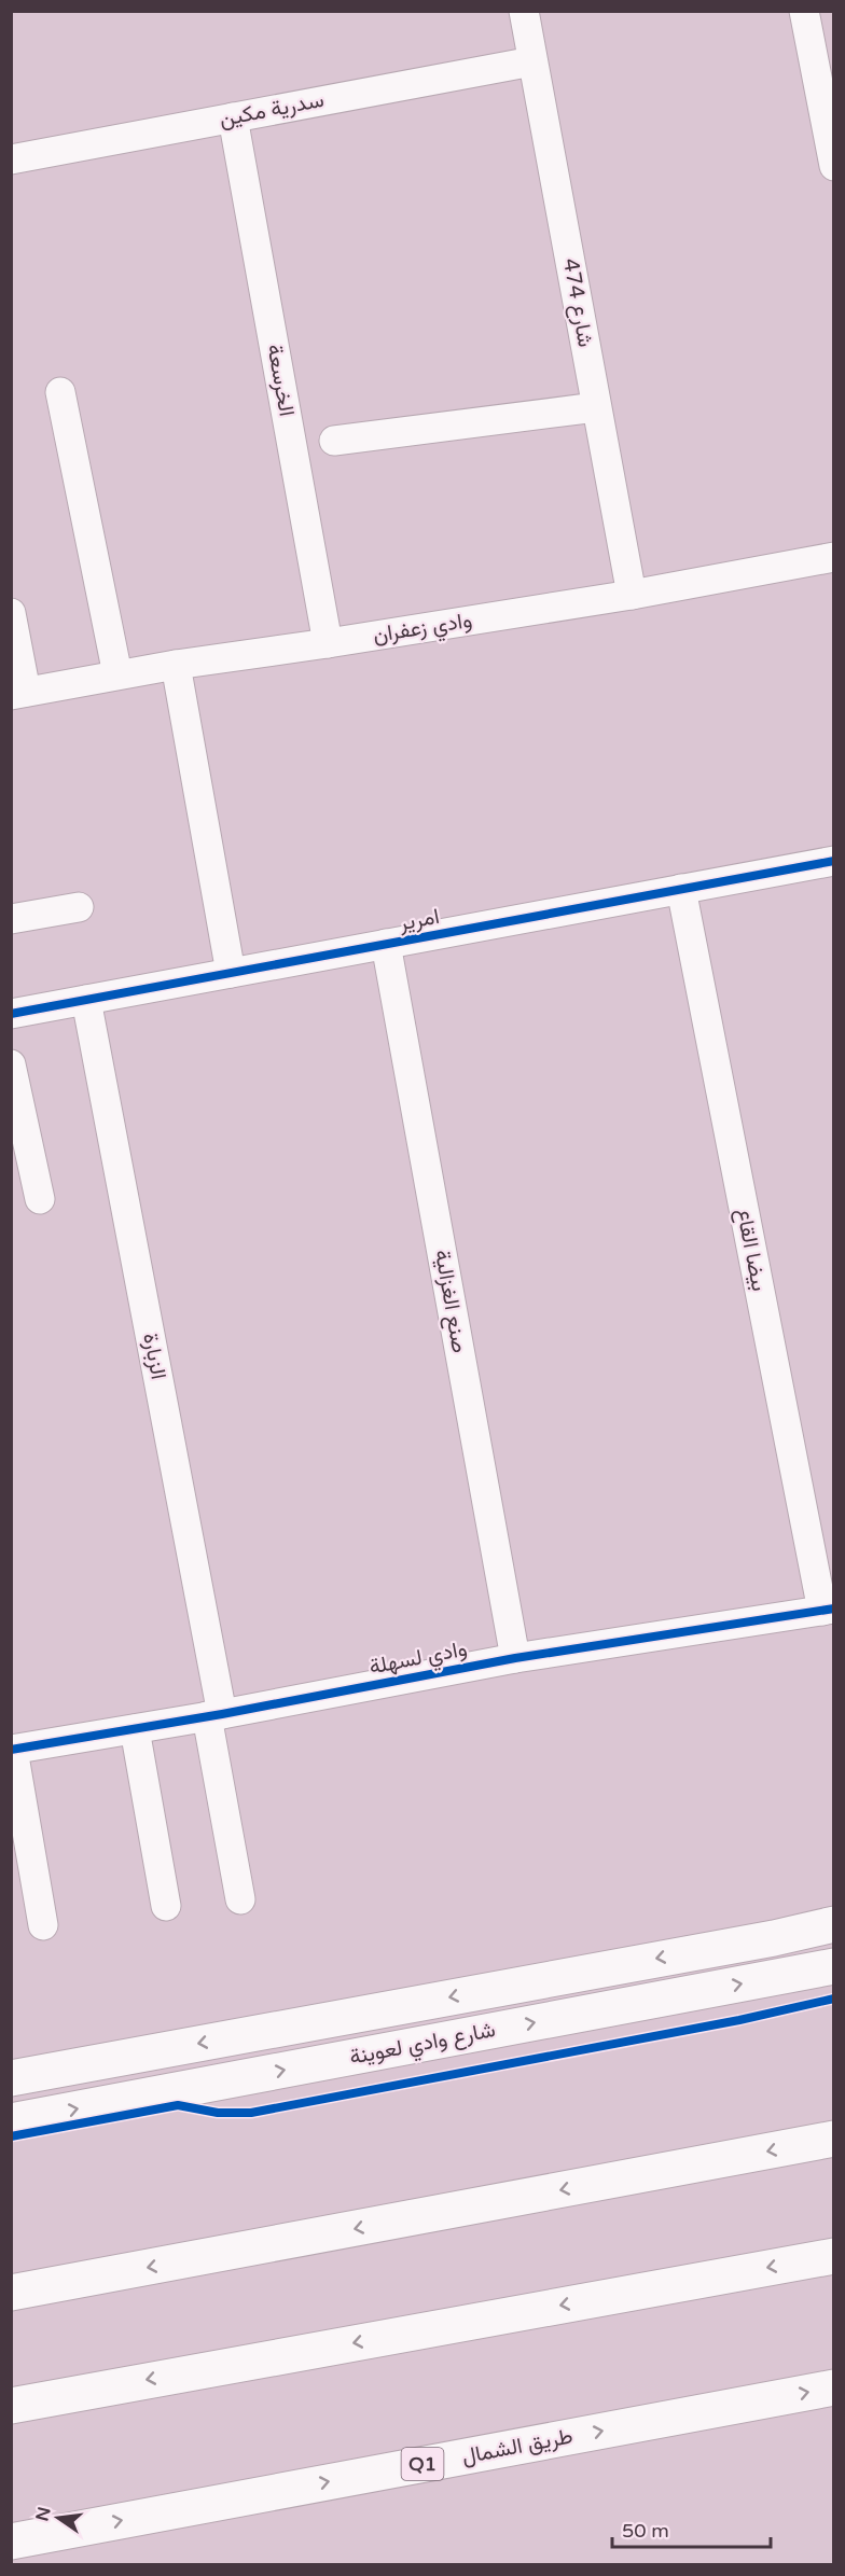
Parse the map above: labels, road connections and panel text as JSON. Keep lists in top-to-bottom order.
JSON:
{
  "streets": {
    "main road": ["شارع وادي لعوينة", "طريق الشمال", "Q1"],
    "street": [
      "سدرية مكين",
      "شارع 474",
      "الخرسعة",
      "وادي زعفران",
      "امرير",
      "بيضا القاع",
      "صنع الغزالية",
      "الزبارة",
      "وادي لسهلة"
    ]
  },
  "crossings": [
    ["سدرية مكين", "شارع 474"],
    ["سدرية مكين", "الخرسعة"],
    ["شارع 474", "وادي زعفران"],
    ["الخرسعة", "وادي زعفران"],
    ["امرير", "بيضا القاع"],
    ["امرير", "صنع الغزالية"],
    ["امرير", "الزبارة"],
    ["بيضا القاع", "وادي لسهلة"],
    ["صنع الغزالية", "وادي لسهلة"],
    ["الزبارة", "وادي لسهلة"]
  ],
  "scale_bar": "50 m",
  "north": "left"
}
